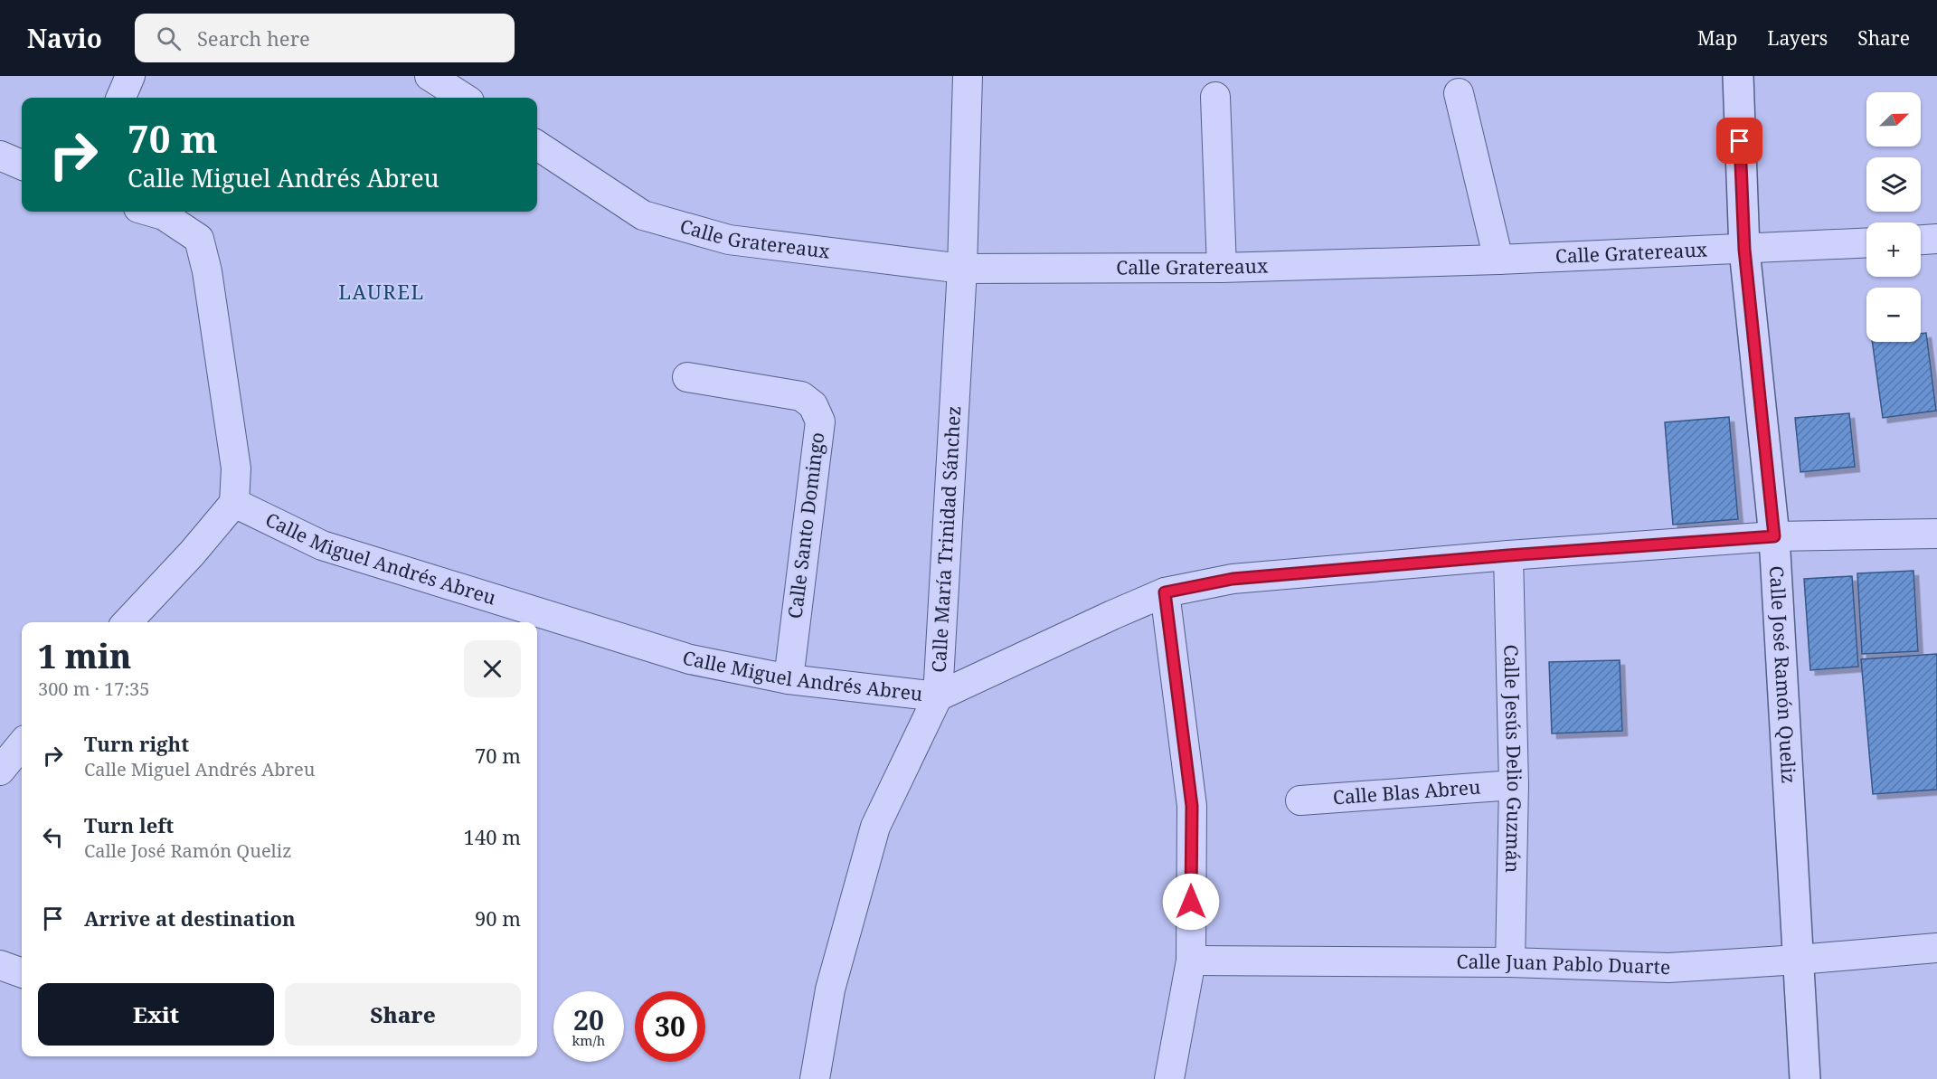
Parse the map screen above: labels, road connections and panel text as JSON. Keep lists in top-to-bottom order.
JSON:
{
  "streets": {
    "street": [
      "Calle Gratereaux",
      "Calle Santo Domingo",
      "Calle María Trinidad Sánchez",
      "Calle Miguel Andrés Abreu",
      "Calle José Ramón Queliz",
      "Calle Jesús Delio Guzmán",
      "Calle Blas Abreu",
      "Calle Juan Pablo Duarte"
    ]
  },
  "crossings": [
    ["Calle Gratereaux", "Calle María Trinidad Sánchez"],
    ["Calle Gratereaux", "Calle José Ramón Queliz"],
    ["Calle Santo Domingo", "Calle Miguel Andrés Abreu"],
    ["Calle María Trinidad Sánchez", "Calle Miguel Andrés Abreu"],
    ["Calle Miguel Andrés Abreu", "Calle José Ramón Queliz"],
    ["Calle Miguel Andrés Abreu", "Calle Jesús Delio Guzmán"],
    ["Calle José Ramón Queliz", "Calle Juan Pablo Duarte"],
    ["Calle Jesús Delio Guzmán", "Calle Blas Abreu"],
    ["Calle Jesús Delio Guzmán", "Calle Juan Pablo Duarte"]
  ],
  "districts": ["LAUREL"],
  "north": "top right",
  "page": {
    "header": "Navio",
    "search": "Search here",
    "nav": ["Map", "Layers", "Share"],
    "map_buttons": ["+", "−"],
    "turn": ["70 m", "Calle Miguel Andrés Abreu"],
    "heading": ["1 min", "300 m · 17:35"],
    "list": [
      {
        "name": "Turn right",
        "note": "Calle Miguel Andrés Abreu",
        "value": "70 m"
      },
      {
        "name": "Turn left",
        "note": "Calle José Ramón Queliz",
        "value": "140 m"
      },
      {
        "name": "Arrive at destination",
        "value": "90 m"
      }
    ],
    "buttons": ["Exit", "Share"],
    "speed": "20 km/h",
    "limit": "30"
  }
}
